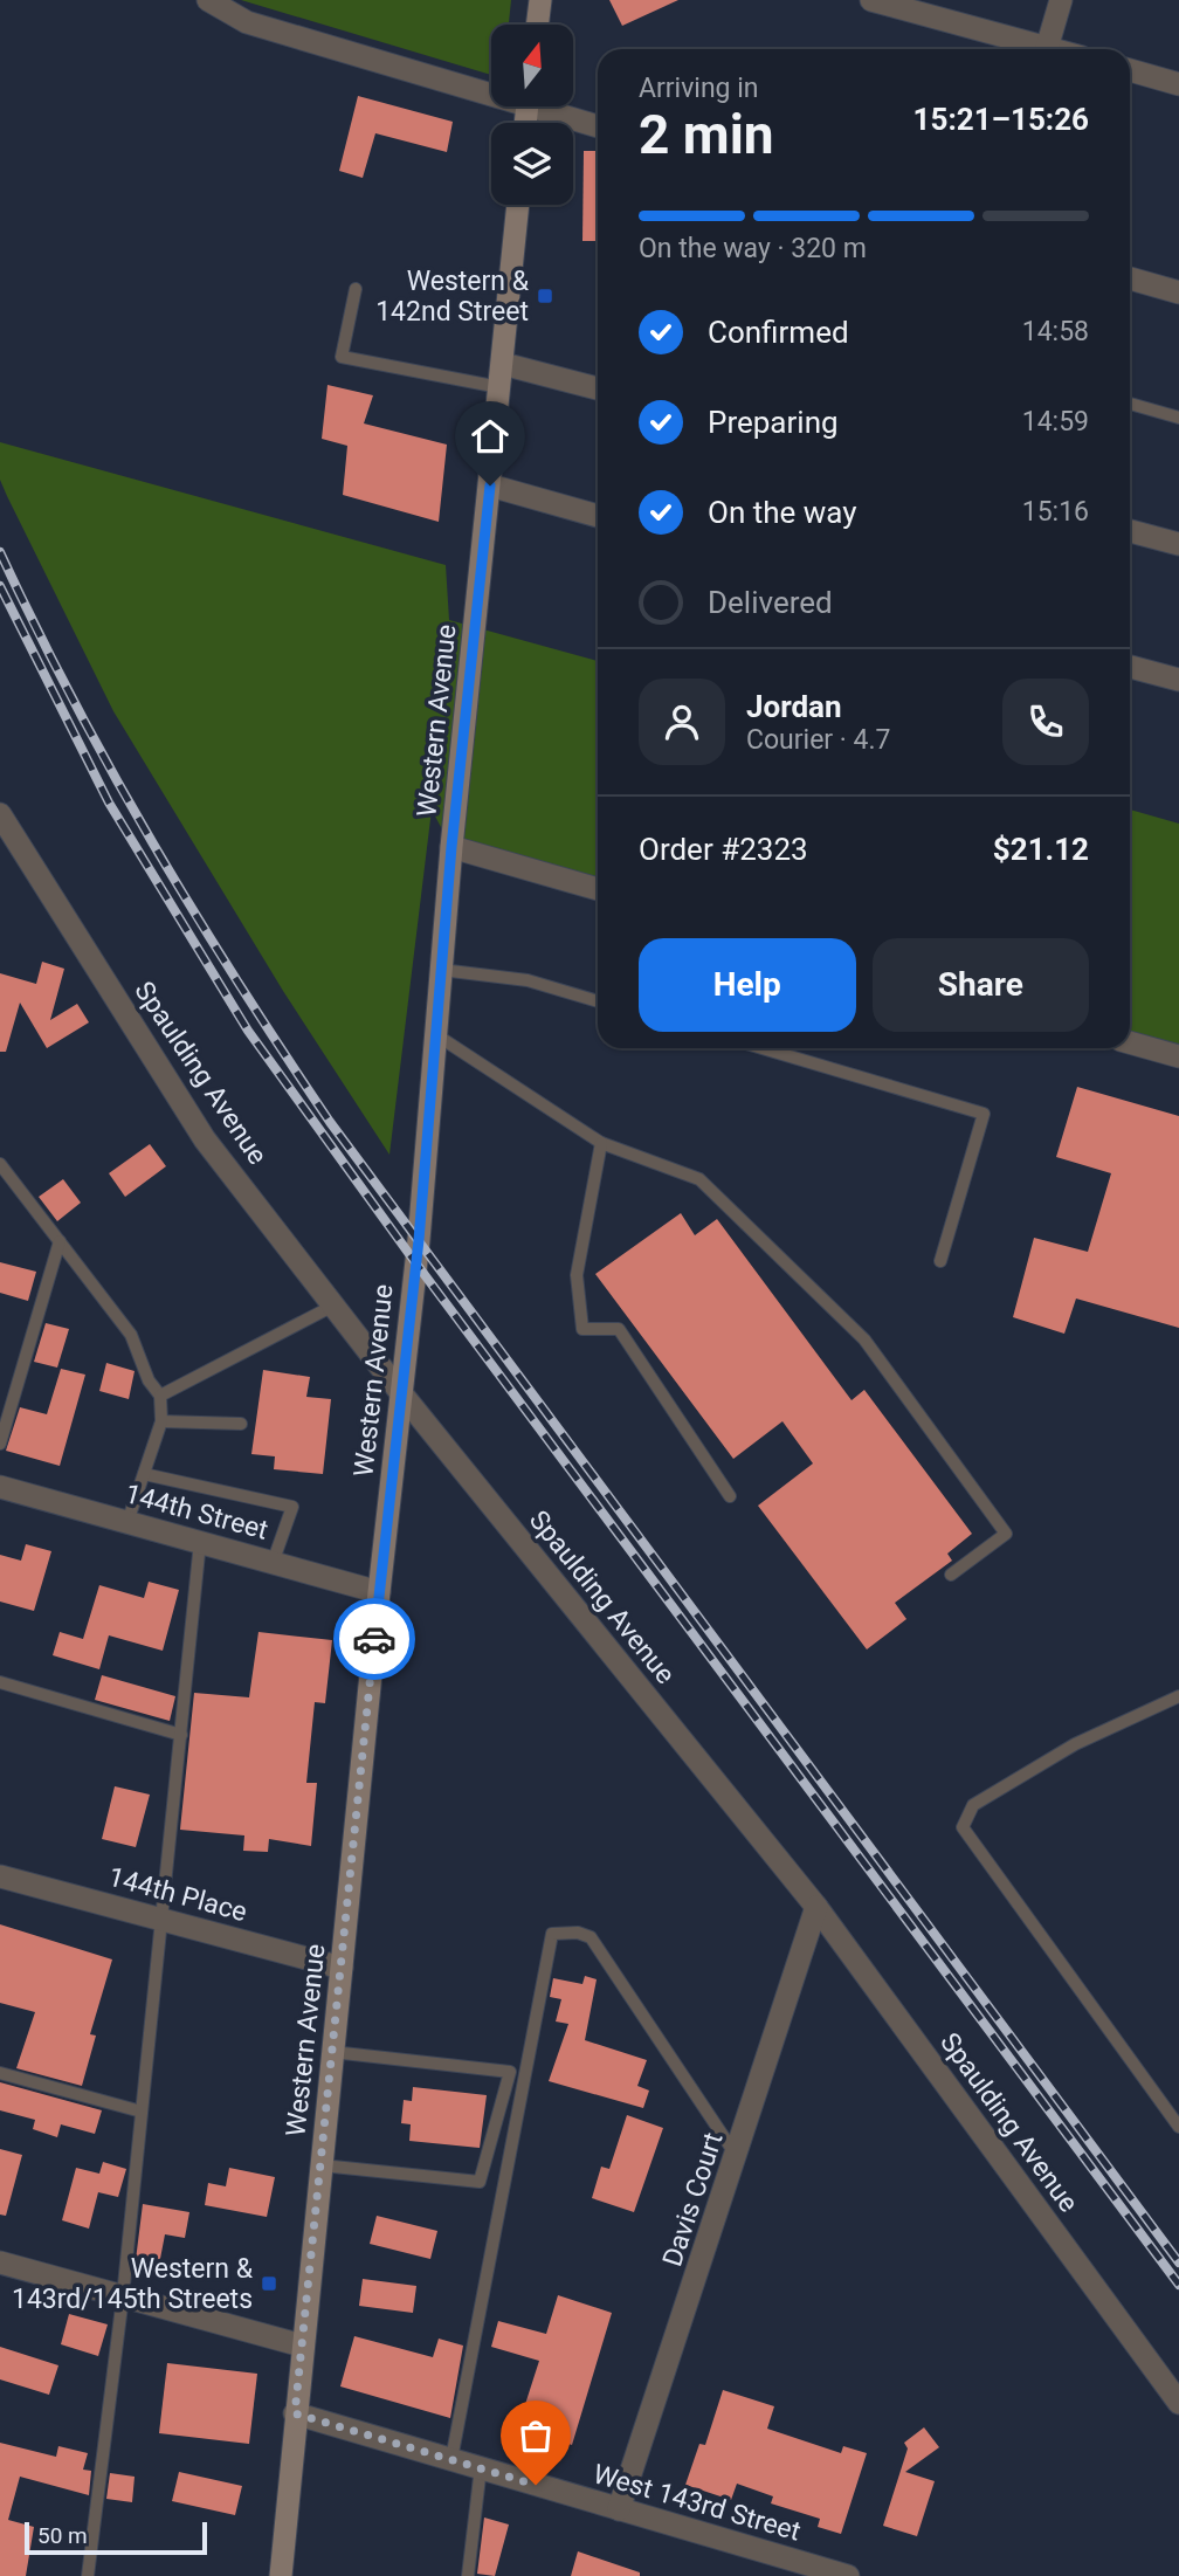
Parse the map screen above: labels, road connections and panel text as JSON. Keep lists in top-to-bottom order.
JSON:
{
  "streets": {
    "main road": ["Western Avenue"],
    "street": [
      "Spaulding Avenue",
      "144th Street",
      "144th Place",
      "Davis Court",
      "West 143rd Street"
    ]
  },
  "crossings": [
    ["Western Avenue", "Spaulding Avenue"],
    ["Western Avenue", "144th Street"],
    ["Western Avenue", "144th Place"],
    ["Western Avenue", "West 143rd Street"],
    ["Spaulding Avenue", "Davis Court"],
    ["Davis Court", "West 143rd Street"]
  ],
  "places": {
    "transit": ["Western & 142nd Street", "Western & 143rd/145th Streets"]
  },
  "scale_bar": "50 m",
  "north": "top",
  "page": {
    "heading": ["2 min", "Arriving in", "15:21–15:26"],
    "panel": [
      "Jordan",
      "Courier · 4.7",
      "Order #2323",
      "$21.12"
    ],
    "bar": "On the way · 320 m",
    "list": [
      ["Confirmed", "14:58"],
      ["Preparing", "14:59"],
      ["On the way", "15:16"],
      "Delivered"
    ],
    "buttons": ["Help", "Share"],
    "scale": "50 m"
  }
}
